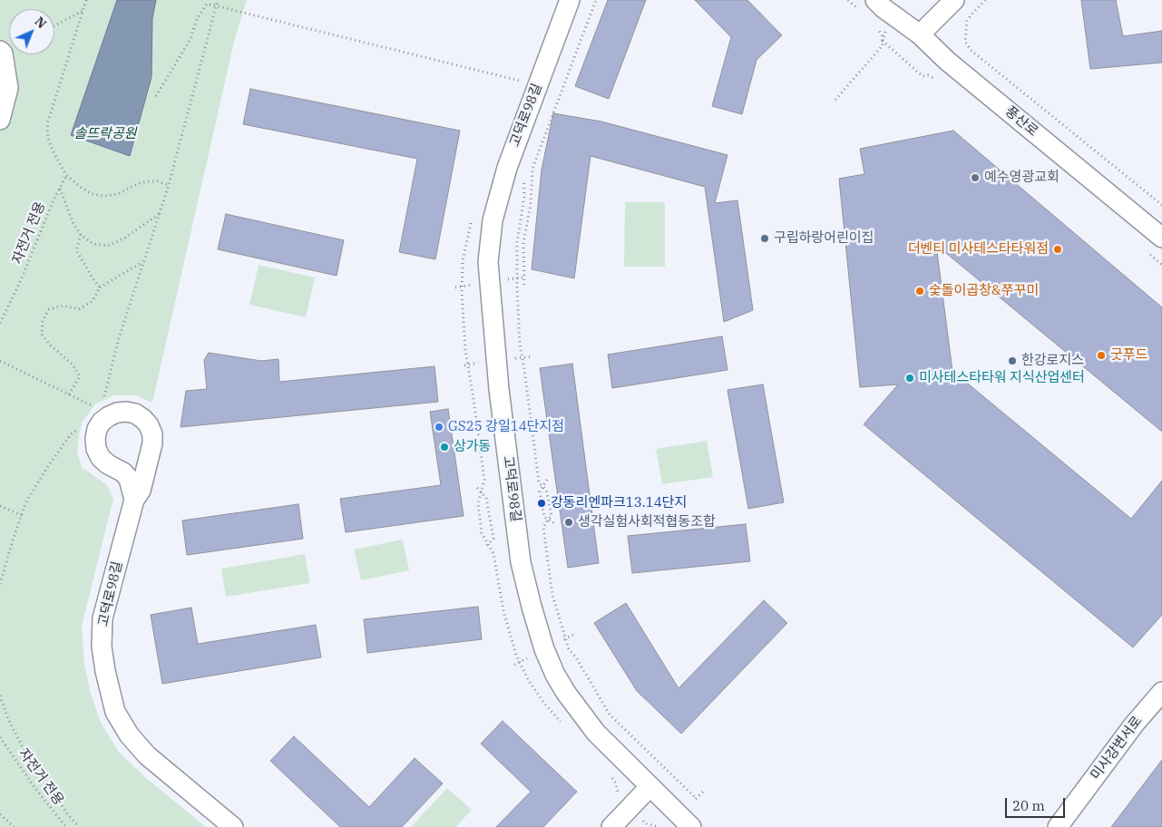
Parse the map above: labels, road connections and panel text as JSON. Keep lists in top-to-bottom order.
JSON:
{
  "streets": {
    "street": ["고덕로98길", "풍산로", "미사강변서로"],
    "path": ["자전거 전용"]
  },
  "parks": ["솔뜨락공원"],
  "places": [
    "예수영광교회",
    "구립하랑어린이집",
    "더벤티 미사테스타타워점",
    "숯돌이곱창&쭈꾸미",
    "굿푸드",
    "한강로지스",
    "미사테스타타워 지식산업센터",
    "GS25 강일14단지점",
    "상가동",
    "강동리엔파크13.14단지",
    "생각실험사회적협동조합"
  ],
  "scale_bar": "20 m",
  "north": "top right"
}
